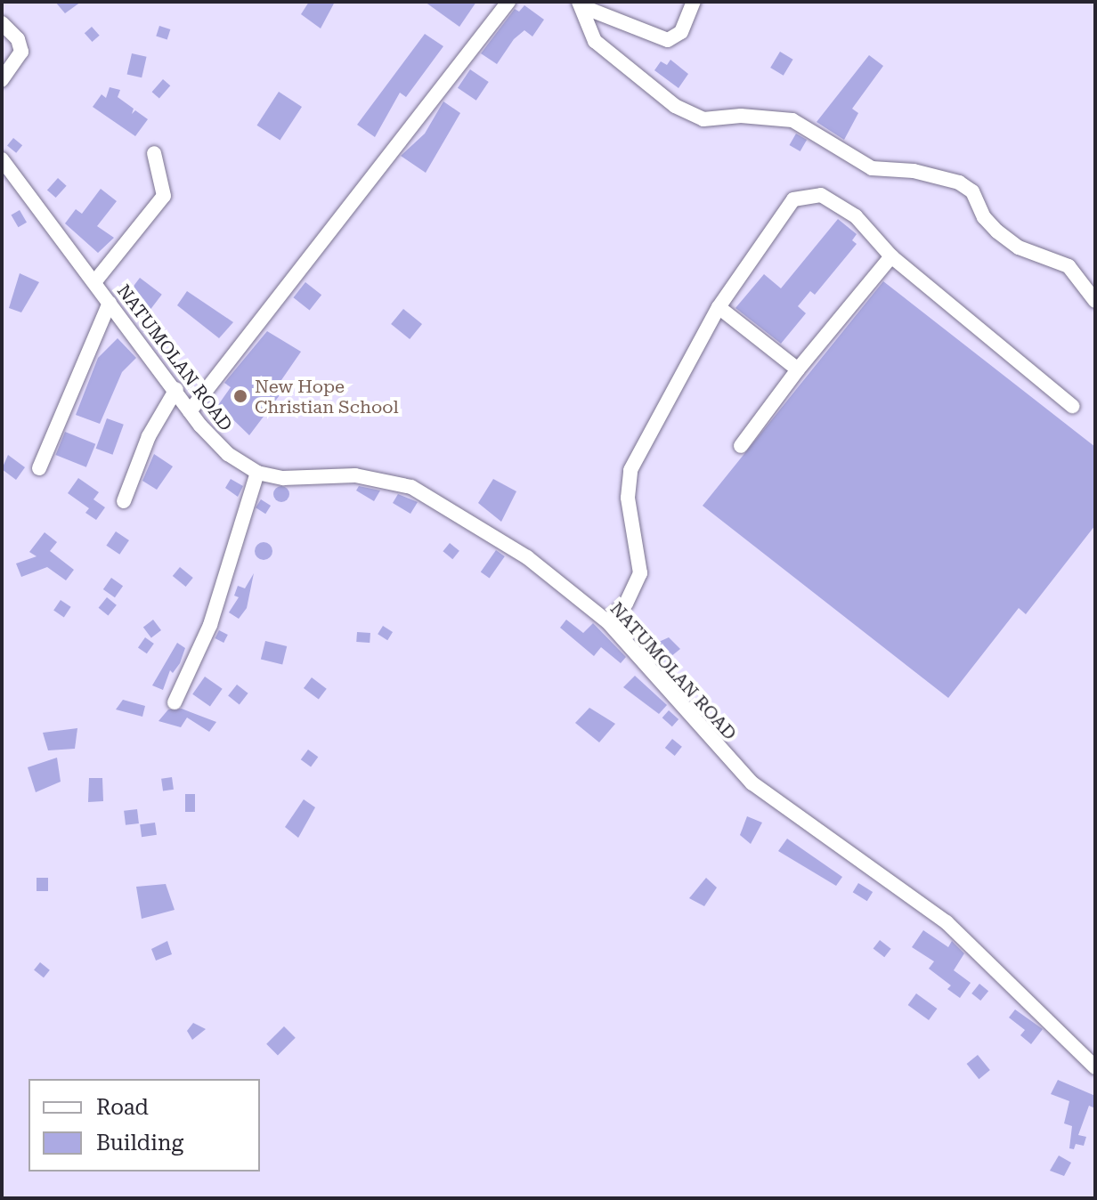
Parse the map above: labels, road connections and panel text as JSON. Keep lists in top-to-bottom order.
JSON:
{
  "streets": {
    "street": ["NATUMOLAN ROAD"]
  },
  "places": ["New Hope Christian School"],
  "legend": ["Road", "Building"]
}
